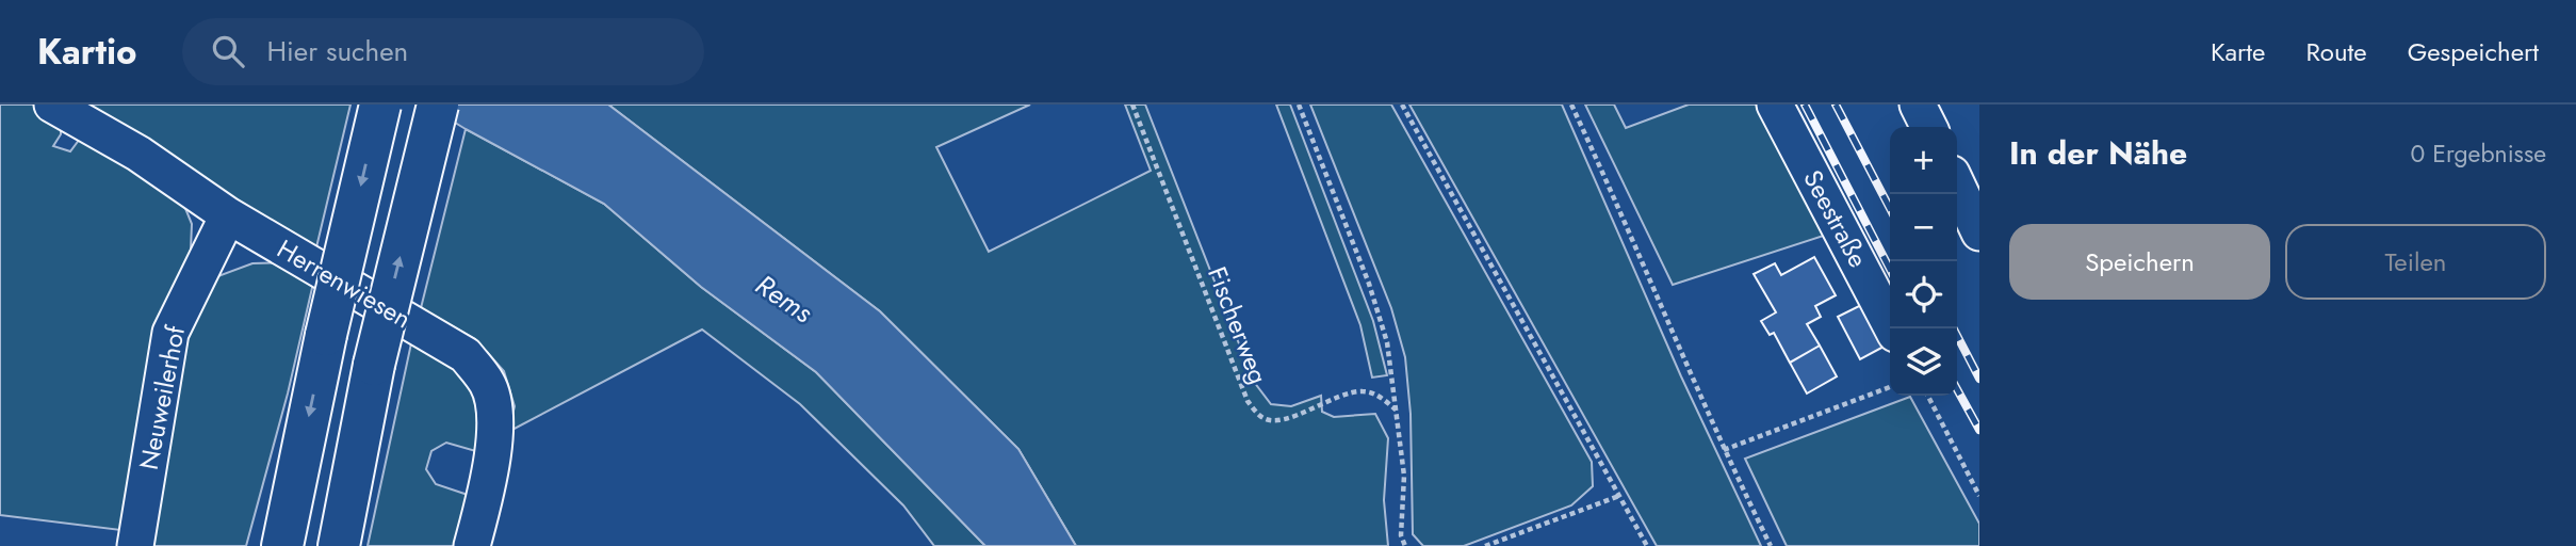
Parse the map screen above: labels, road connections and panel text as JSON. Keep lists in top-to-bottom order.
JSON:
{
  "streets": {
    "street": ["Seestraße", "Herrenwiesen", "Neuweilerhof"],
    "path": ["Fischerweg"]
  },
  "crossings": [
    ["Herrenwiesen", "Neuweilerhof"]
  ],
  "water": ["Rems"],
  "page": {
    "header": "Kartio",
    "search": "Hier suchen",
    "nav": ["Karte", "Route", "Gespeichert"],
    "heading": ["In der Nähe", "0 Ergebnisse"],
    "map_buttons": ["+", "−"],
    "buttons": ["Speichern", "Teilen"]
  }
}
